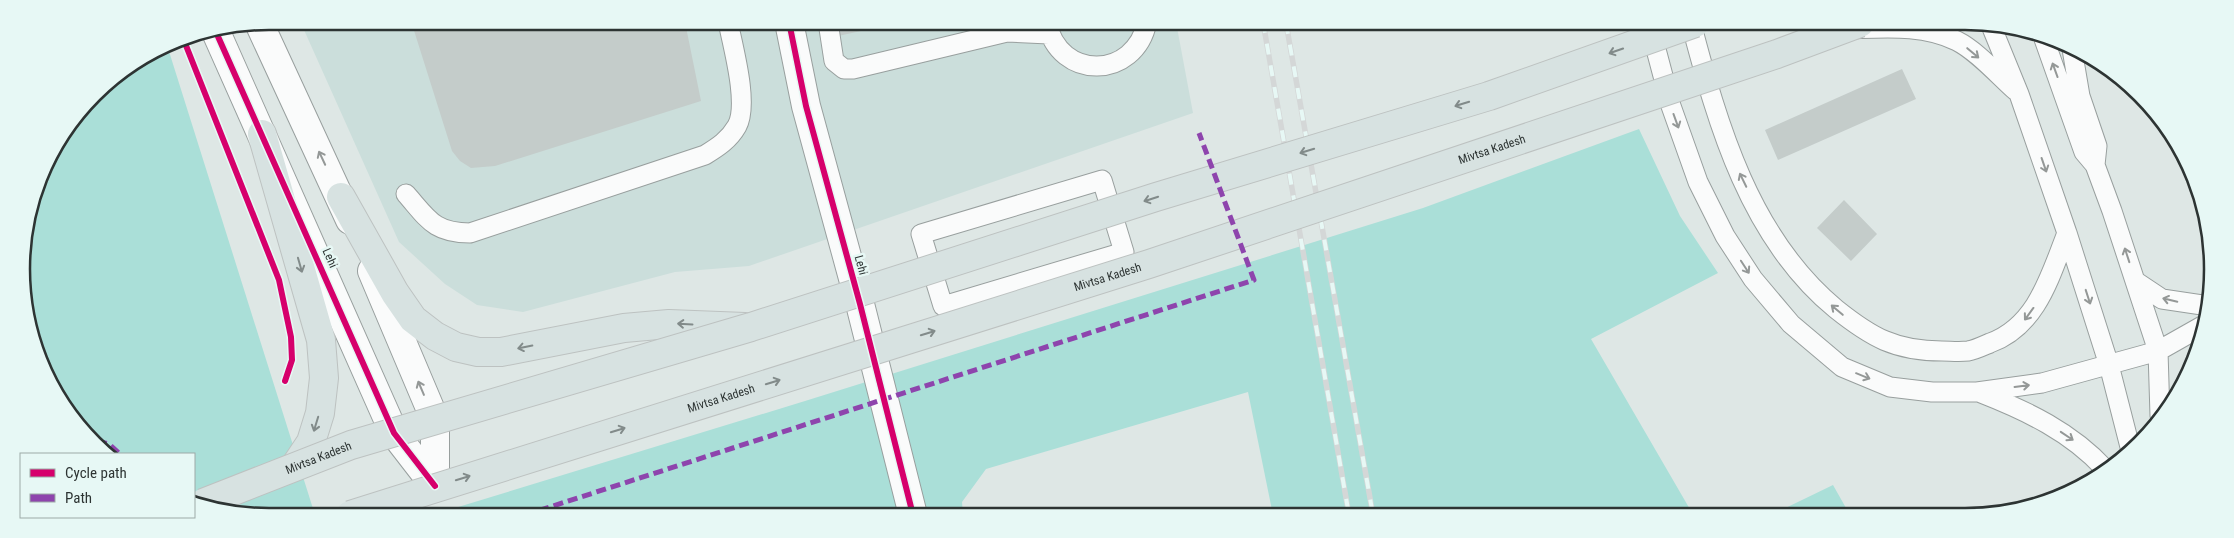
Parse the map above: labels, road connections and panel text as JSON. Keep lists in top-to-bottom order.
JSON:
{
  "streets": {
    "main road": ["Mivtsa Kadesh"],
    "street": ["Lehi"]
  },
  "crossings": [
    ["Mivtsa Kadesh", "Lehi"]
  ],
  "legend": ["Cycle path", "Path"]
}
